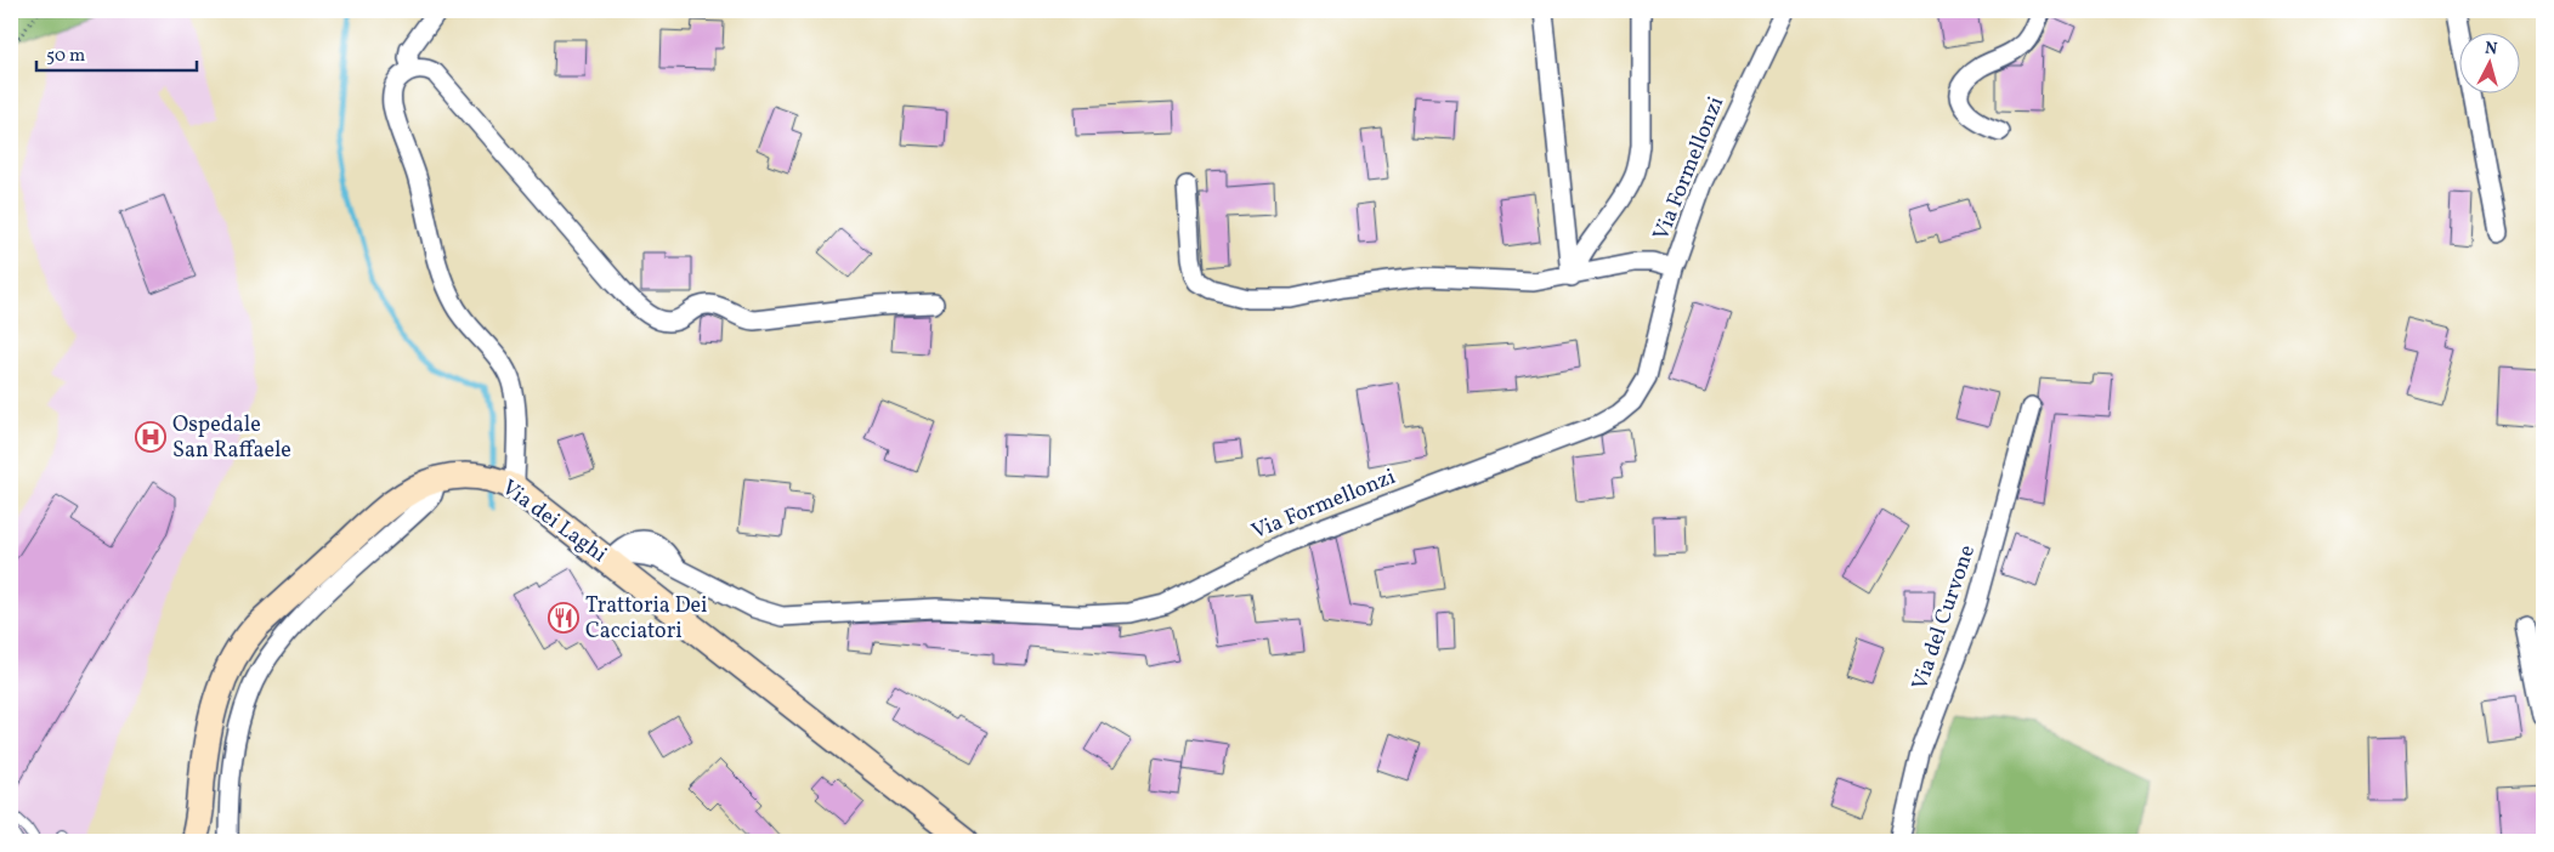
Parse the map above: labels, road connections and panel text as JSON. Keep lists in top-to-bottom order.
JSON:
{
  "streets": {
    "main road": ["Via dei Laghi"],
    "street": ["Via Formellonzi", "Via del Curvone"]
  },
  "crossings": [
    ["Via Formellonzi", "Via dei Laghi"]
  ],
  "places": {
    "hospital": ["Ospedale San Raffaele"],
    "restaurant": ["Trattoria Dei Cacciatori"]
  },
  "scale_bar": "50 m",
  "north": "top"
}
